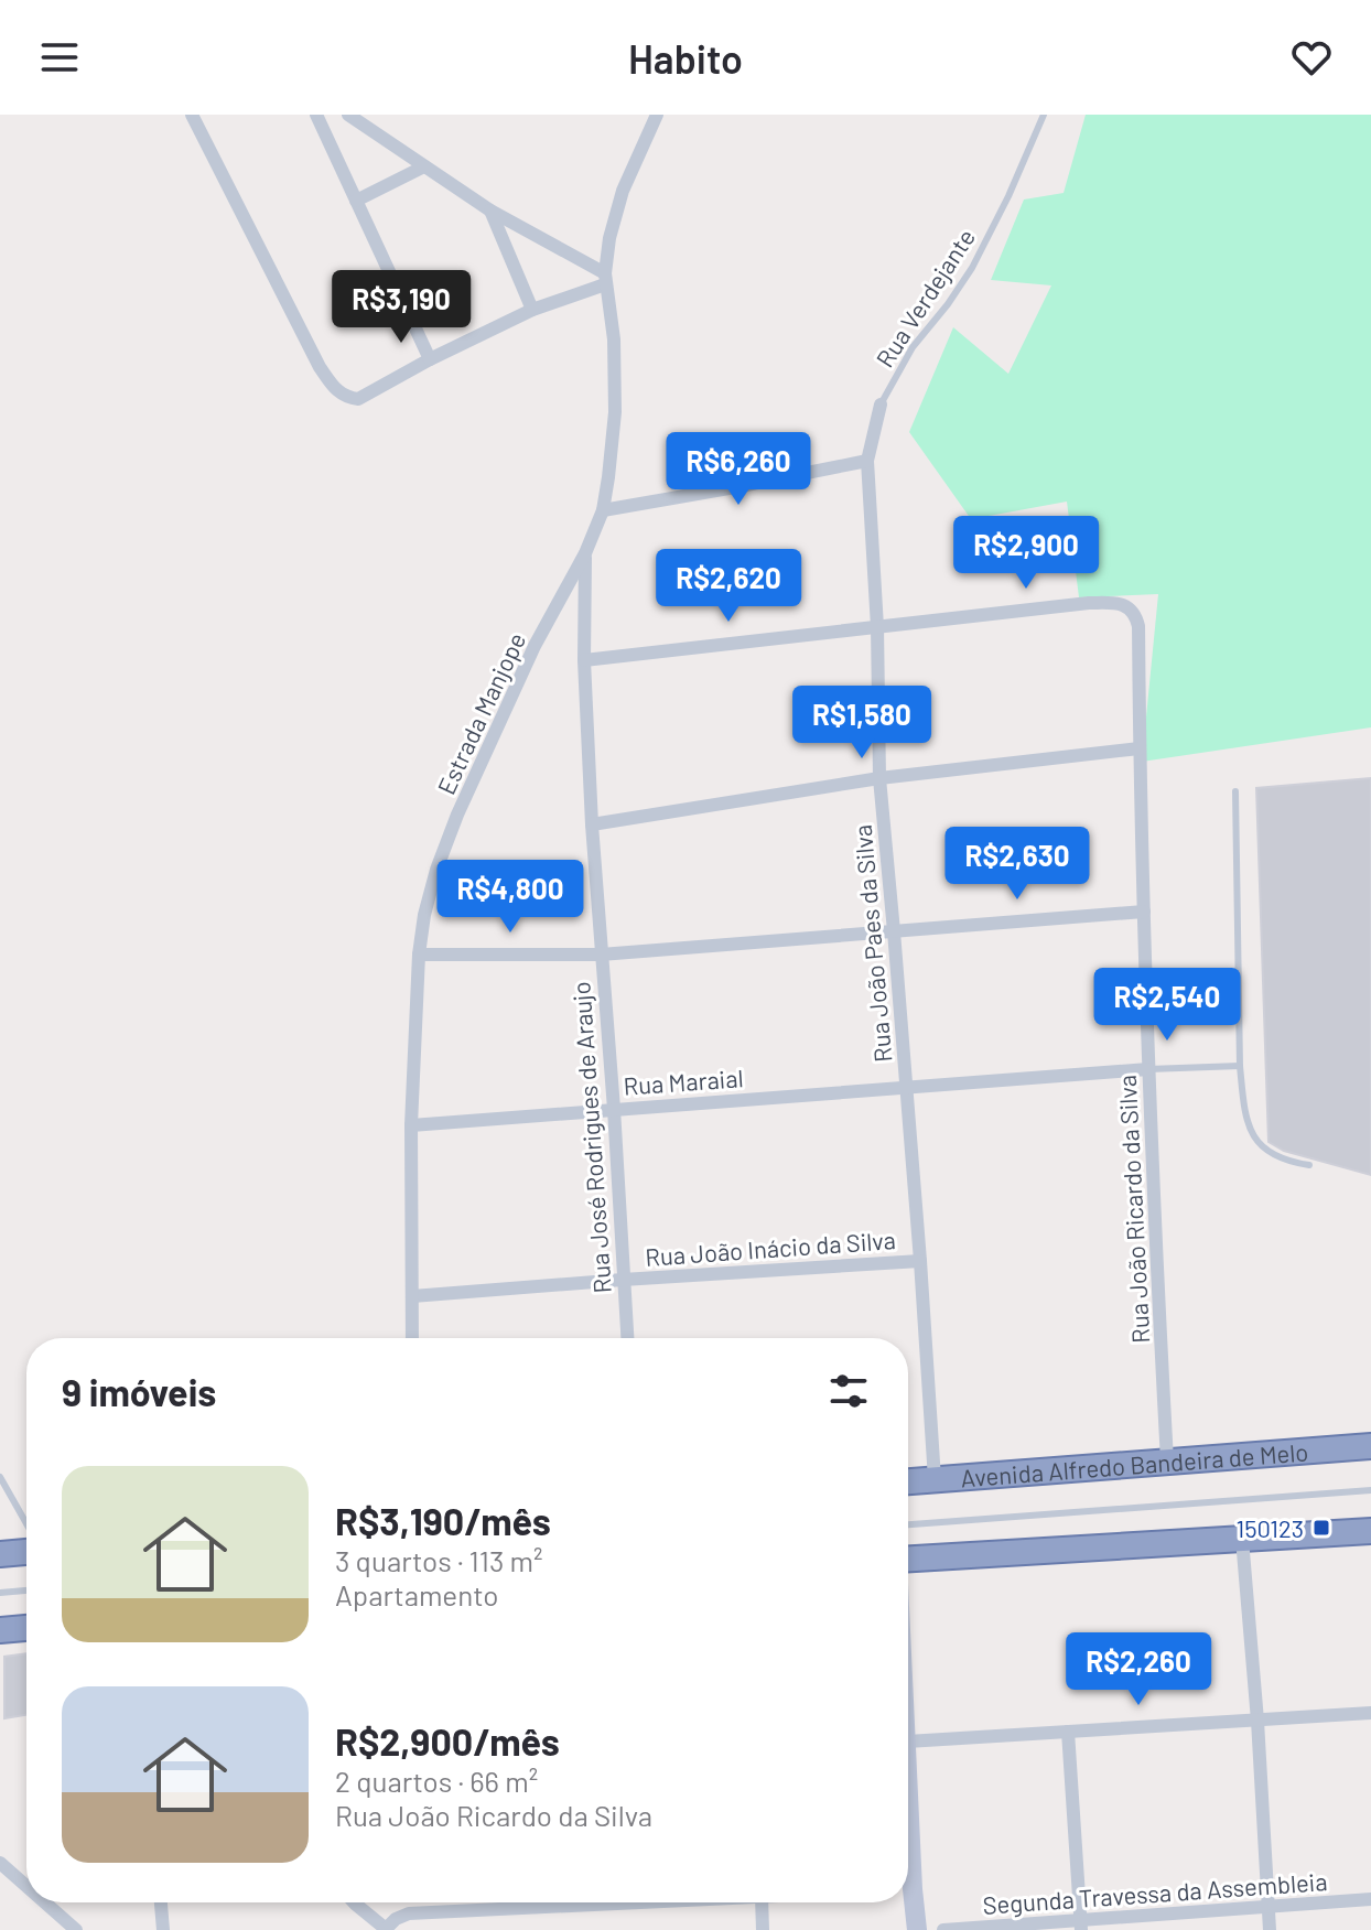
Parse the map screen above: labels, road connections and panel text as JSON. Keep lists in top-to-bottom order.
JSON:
{
  "streets": {
    "highway": ["Avenida Alfredo Bandeira de Melo"],
    "street": [
      "Estrada Manjope",
      "Rua João Paes da Silva",
      "Rua Maraial",
      "Rua José Rodrigues de Araujo",
      "Rua João Ricardo da Silva",
      "Rua João Inácio da Silva",
      "Segunda Travessa da Assembleia"
    ],
    "lane": ["Rua Verdejante"]
  },
  "crossings": [
    ["Rua Verdejante", "Rua João Paes da Silva"],
    ["Estrada Manjope", "Rua Maraial"],
    ["Estrada Manjope", "Rua José Rodrigues de Araujo"],
    ["Estrada Manjope", "Rua João Inácio da Silva"],
    ["Rua João Paes da Silva", "Rua Maraial"],
    ["Rua João Paes da Silva", "Rua João Ricardo da Silva"],
    ["Rua João Paes da Silva", "Rua João Inácio da Silva"],
    ["Rua João Paes da Silva", "Avenida Alfredo Bandeira de Melo"],
    ["Rua Maraial", "Rua José Rodrigues de Araujo"],
    ["Rua Maraial", "Rua João Ricardo da Silva"],
    ["Rua José Rodrigues de Araujo", "Rua João Ricardo da Silva"],
    ["Rua José Rodrigues de Araujo", "Rua João Inácio da Silva"],
    ["Rua João Ricardo da Silva", "Avenida Alfredo Bandeira de Melo"]
  ],
  "places": {
    "transit": ["150123"]
  },
  "page": {
    "header": "Habito",
    "price": [
      "R$3,190",
      "R$6,260",
      "R$2,900",
      "R$2,620",
      "R$1,580",
      "R$2,630",
      "R$4,800",
      "R$2,540",
      "R$2,260"
    ],
    "heading": "9 imóveis",
    "list": [
      {
        "name": "R$3,190/mês",
        "note": "3 quartos · 113 m² · Apartamento"
      },
      {
        "name": "R$2,900/mês",
        "note": "2 quartos · 66 m² · Rua João Ricardo da Silva"
      }
    ]
  }
}
